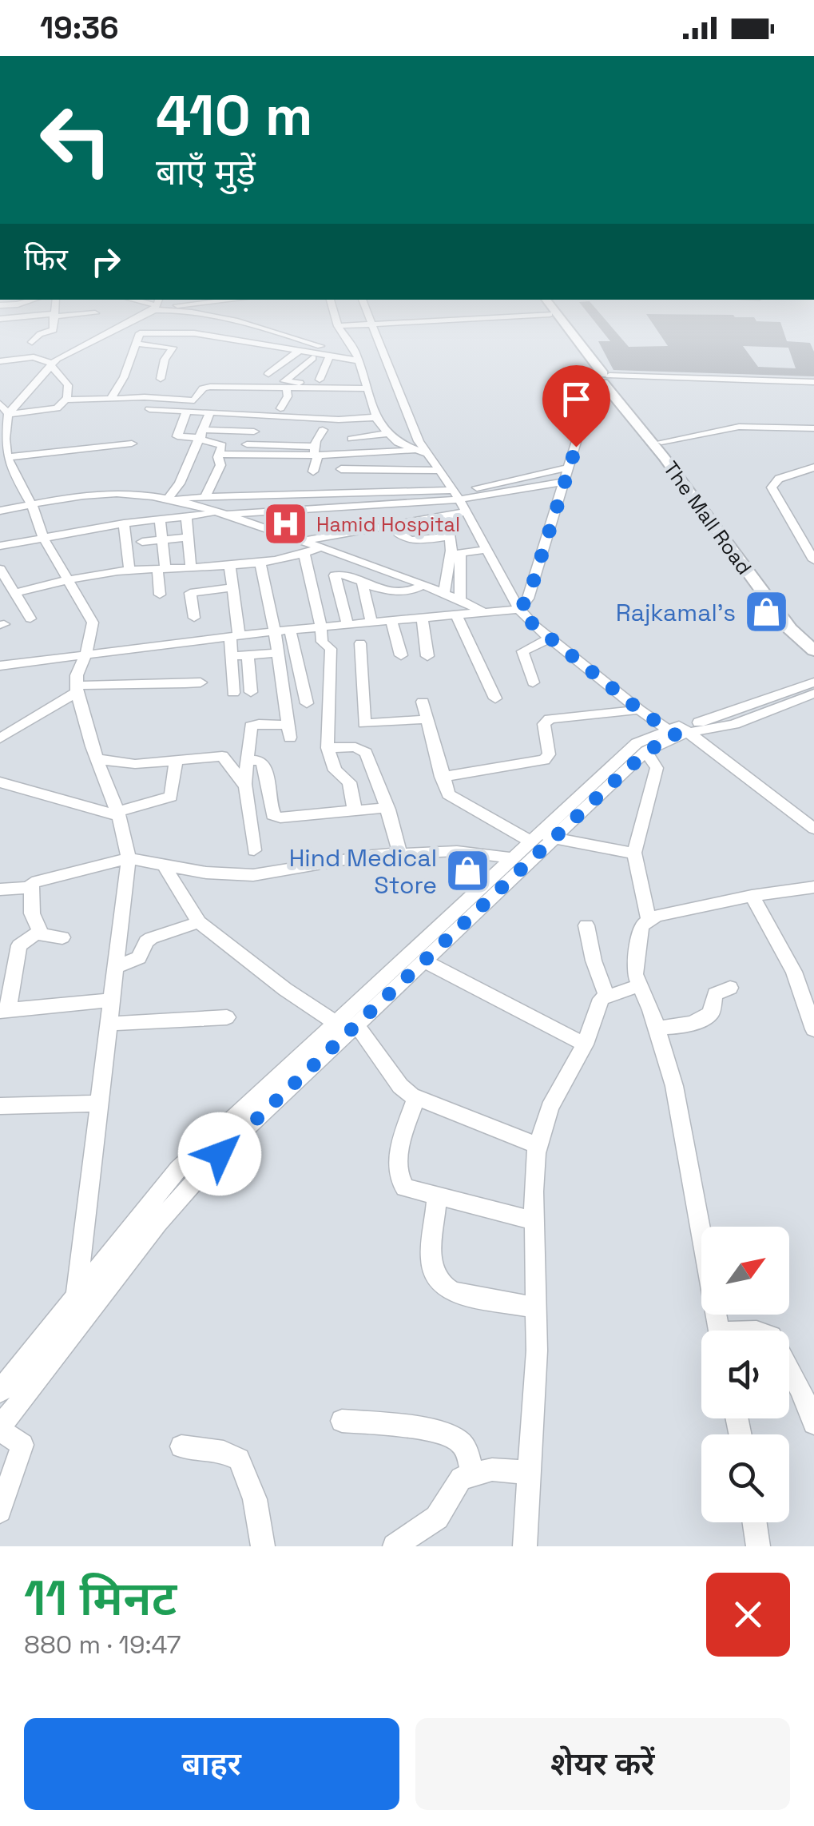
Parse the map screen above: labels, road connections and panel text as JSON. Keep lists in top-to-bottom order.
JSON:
{
  "streets": {
    "main road": ["The Mall Road"]
  },
  "places": {
    "hospital": ["Hamid Hospital"],
    "shop": ["Rajkamal's", "Hind Medical Store"]
  },
  "north": "top right",
  "page": {
    "status": "19:36",
    "turn": ["410 m", "बाएँ मुड़ें"],
    "then": "फिर",
    "heading": ["11 मिनट", "880 m · 19:47"],
    "buttons": ["बाहर", "शेयर करें"]
  }
}
